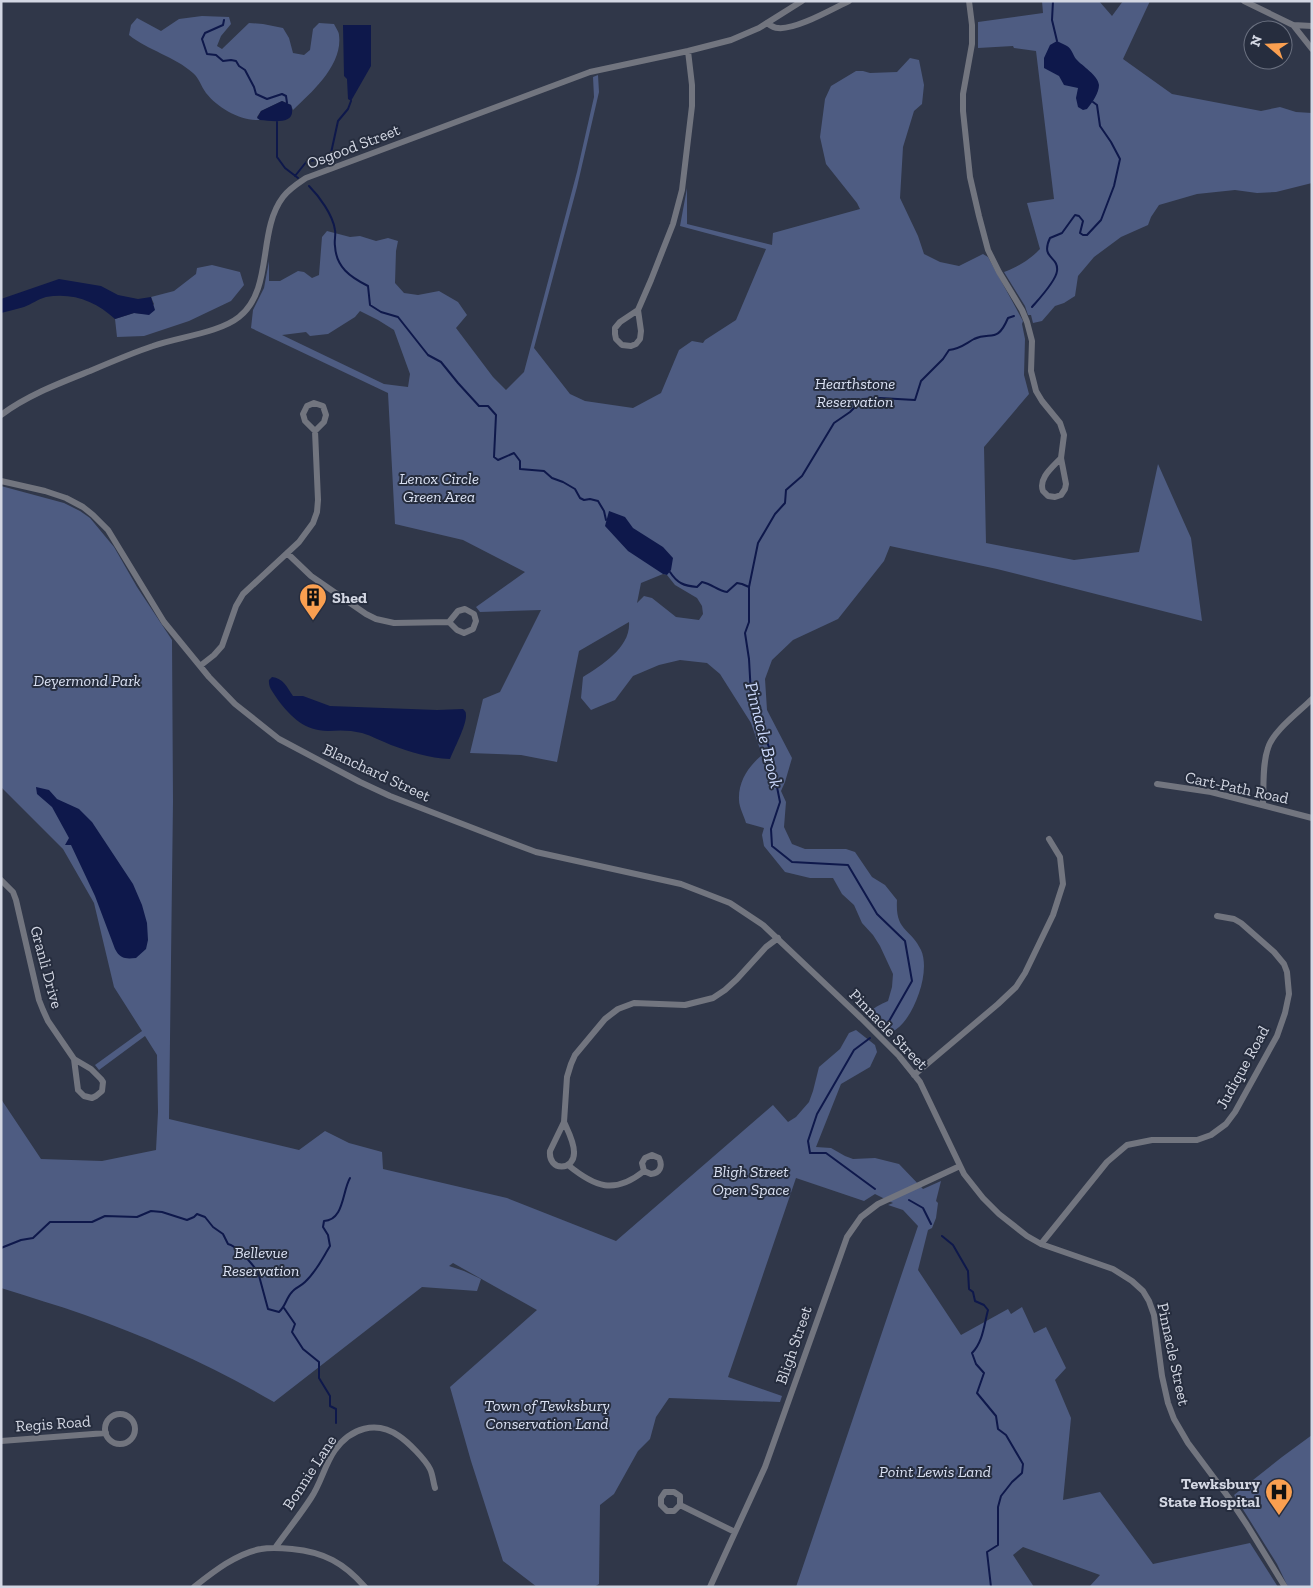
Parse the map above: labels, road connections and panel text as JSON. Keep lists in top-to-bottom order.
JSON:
{
  "streets": {
    "street": [
      "Osgood Street",
      "Blanchard Street",
      "Cart-Path Road",
      "Granli Drive",
      "Pinnacle Street",
      "Judique Road",
      "Bligh Street",
      "Regis Road",
      "Bonnie Lane"
    ]
  },
  "crossings": [
    ["Blanchard Street", "Pinnacle Street"],
    ["Pinnacle Street", "Judique Road"],
    ["Pinnacle Street", "Bligh Street"]
  ],
  "water": ["Pinnacle Brook"],
  "parks": [
    "Hearthstone Reservation",
    "Lenox Circle Green Area",
    "Deyermond Park",
    "Bligh Street Open Space",
    "Bellevue Reservation",
    "Town of Tewksbury Conservation Land",
    "Point Lewis Land"
  ],
  "places": {
    "building": ["Shed"],
    "hospital": ["Tewksbury State Hospital"]
  },
  "north": "left"
}
